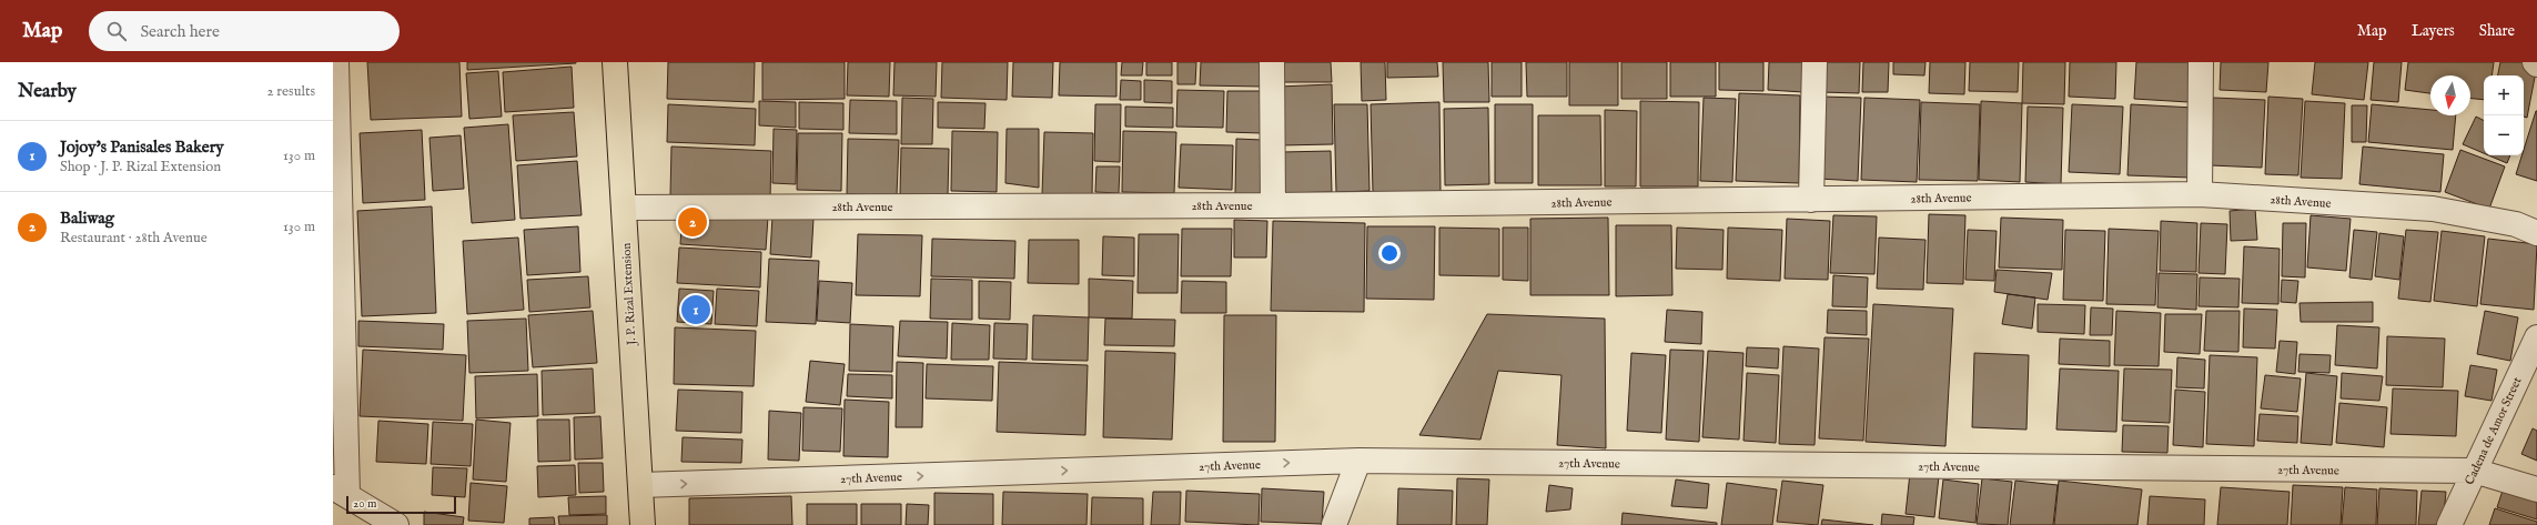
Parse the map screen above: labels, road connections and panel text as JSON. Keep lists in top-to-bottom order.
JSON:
{
  "streets": {
    "main road": ["J. P. Rizal Extension"],
    "street": ["28th Avenue", "Cadena de Amor Street", "27th Avenue"]
  },
  "crossings": [
    ["28th Avenue", "J. P. Rizal Extension"],
    ["J. P. Rizal Extension", "27th Avenue"],
    ["Cadena de Amor Street", "27th Avenue"]
  ],
  "one_way": ["27th Avenue"],
  "scale_bar": "20 m",
  "north": "bottom",
  "page": {
    "header": "Map",
    "search": "Search here",
    "nav": ["Map", "Layers", "Share"],
    "heading": ["Nearby", "2 results"],
    "map_buttons": ["+", "−"],
    "list": [
      {
        "mark": "1",
        "name": "Jojoy's Panisales Bakery",
        "note": "Shop · J. P. Rizal Extension",
        "value": "130 m"
      },
      {
        "mark": "2",
        "name": "Baliwag",
        "note": "Restaurant · 28th Avenue",
        "value": "130 m"
      }
    ],
    "pins": ["2", "1"],
    "scale": "20 m"
  }
}
